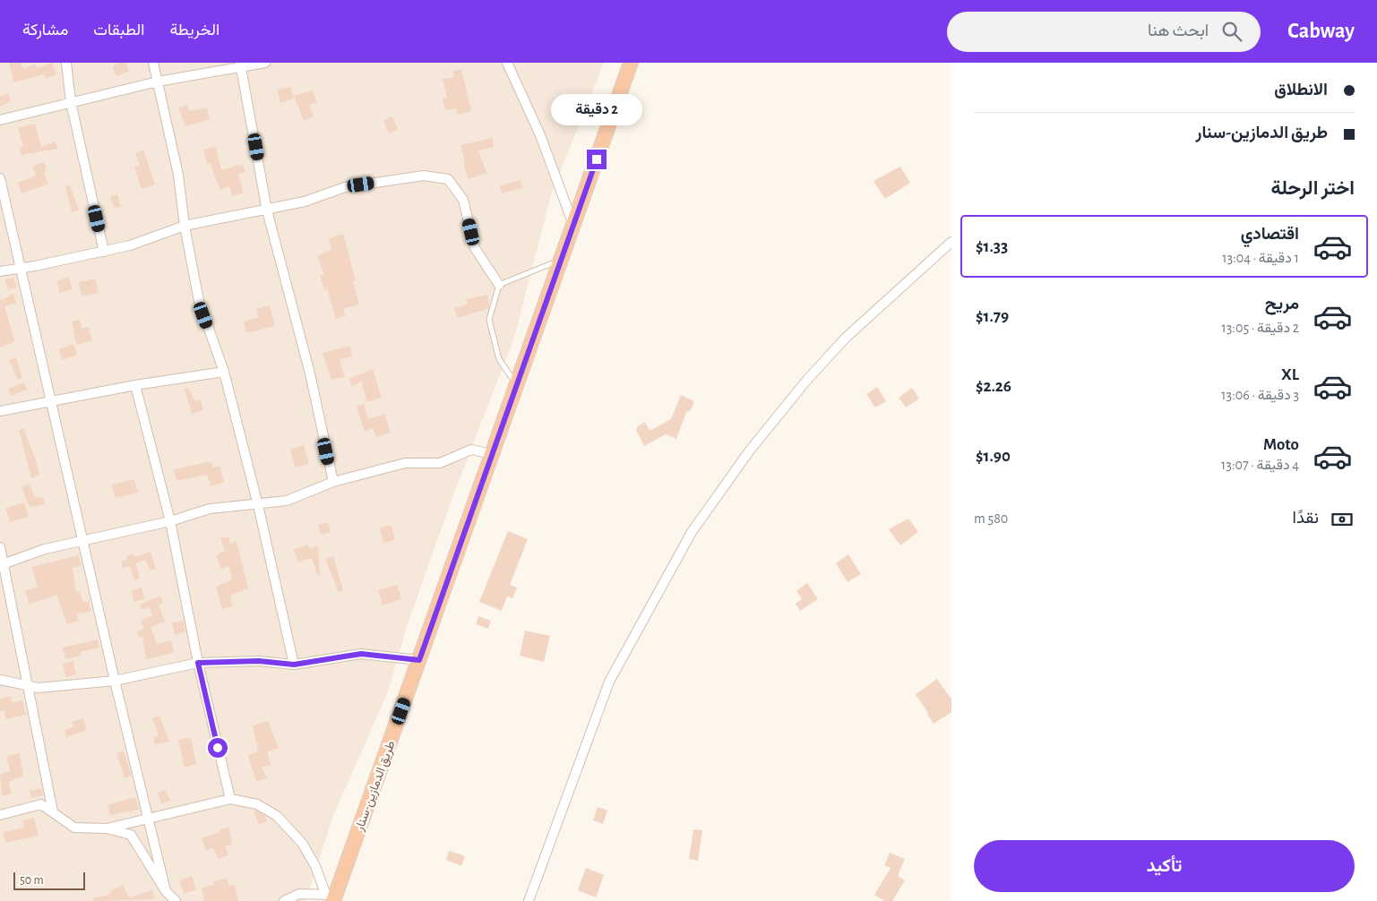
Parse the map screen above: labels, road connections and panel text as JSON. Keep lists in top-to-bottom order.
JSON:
{
  "streets": {
    "highway": ["طريق الدمازين-سنار"]
  },
  "scale_bar": "50 m",
  "page": {
    "header": "Cabway",
    "search": "ابحث هنا",
    "nav": ["الخريطة", "الطبقات", "مشاركة"],
    "banner": ["الانطلاق", "طريق الدمازين-سنار"],
    "bubble": "2 دقيقة",
    "heading": "اختر الرحلة",
    "list": [
      {
        "name": "اقتصادي",
        "note": "1 دقيقة · 13:04",
        "value": "$1.33"
      },
      {
        "name": "مريح",
        "note": "2 دقيقة · 13:05",
        "value": "$1.79"
      },
      {
        "name": "XL",
        "note": "3 دقيقة · 13:06",
        "value": "$2.26"
      },
      {
        "name": "Moto",
        "note": "4 دقيقة · 13:07",
        "value": "$1.90"
      }
    ],
    "pay": ["نقدًا", "580 m"],
    "buttons": "تأكيد",
    "scale": "50 m"
  }
}
